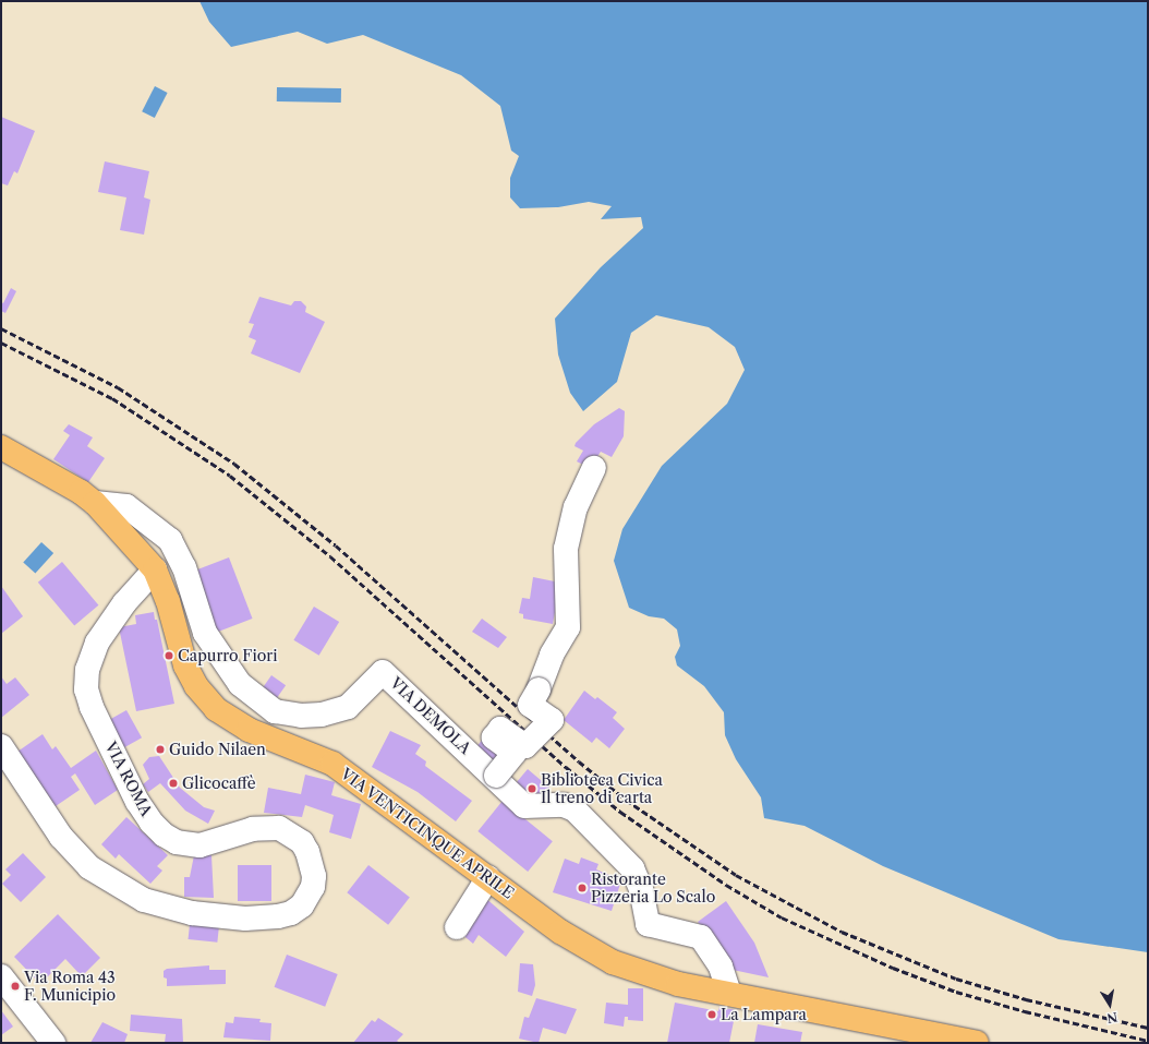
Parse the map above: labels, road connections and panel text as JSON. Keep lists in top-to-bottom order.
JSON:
{
  "streets": {
    "main road": ["VIA VENTICINQUE APRILE"],
    "street": ["VIA DEMOLA", "VIA ROMA"]
  },
  "crossings": [
    ["VIA DEMOLA", "VIA VENTICINQUE APRILE"],
    ["VIA ROMA", "VIA VENTICINQUE APRILE"]
  ],
  "places": [
    "Capurro Fiori",
    "Guido Nilaen",
    "Glicocaffè",
    "Biblioteca Civica Il treno di carta",
    "Ristorante Pizzeria Lo Scalo",
    "Via Roma 43 F. Municipio",
    "La Lampara"
  ],
  "north": "bottom"
}
